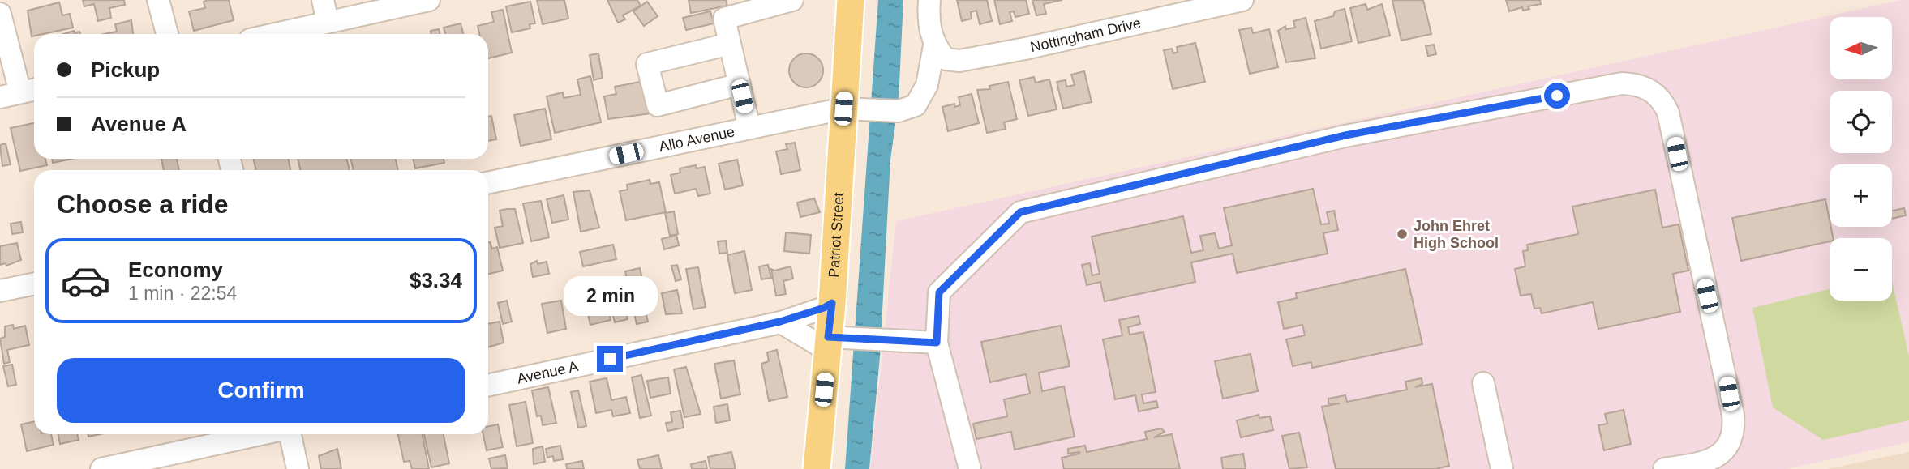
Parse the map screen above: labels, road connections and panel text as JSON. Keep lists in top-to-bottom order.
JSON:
{
  "streets": {
    "main road": ["Patriot Street"],
    "street": ["Nottingham Drive", "Allo Avenue", "Avenue A"]
  },
  "crossings": [
    ["Nottingham Drive", "Allo Avenue"],
    ["Allo Avenue", "Patriot Street"],
    ["Patriot Street", "Avenue A"]
  ],
  "places": ["John Ehret High School"],
  "north": "left",
  "page": {
    "map_buttons": ["+", "−"],
    "banner": ["Pickup", "Avenue A"],
    "heading": "Choose a ride",
    "list": [
      {
        "name": "Economy",
        "note": "1 min · 22:54",
        "value": "$3.34"
      }
    ],
    "bubble": "2 min",
    "buttons": "Confirm"
  }
}
